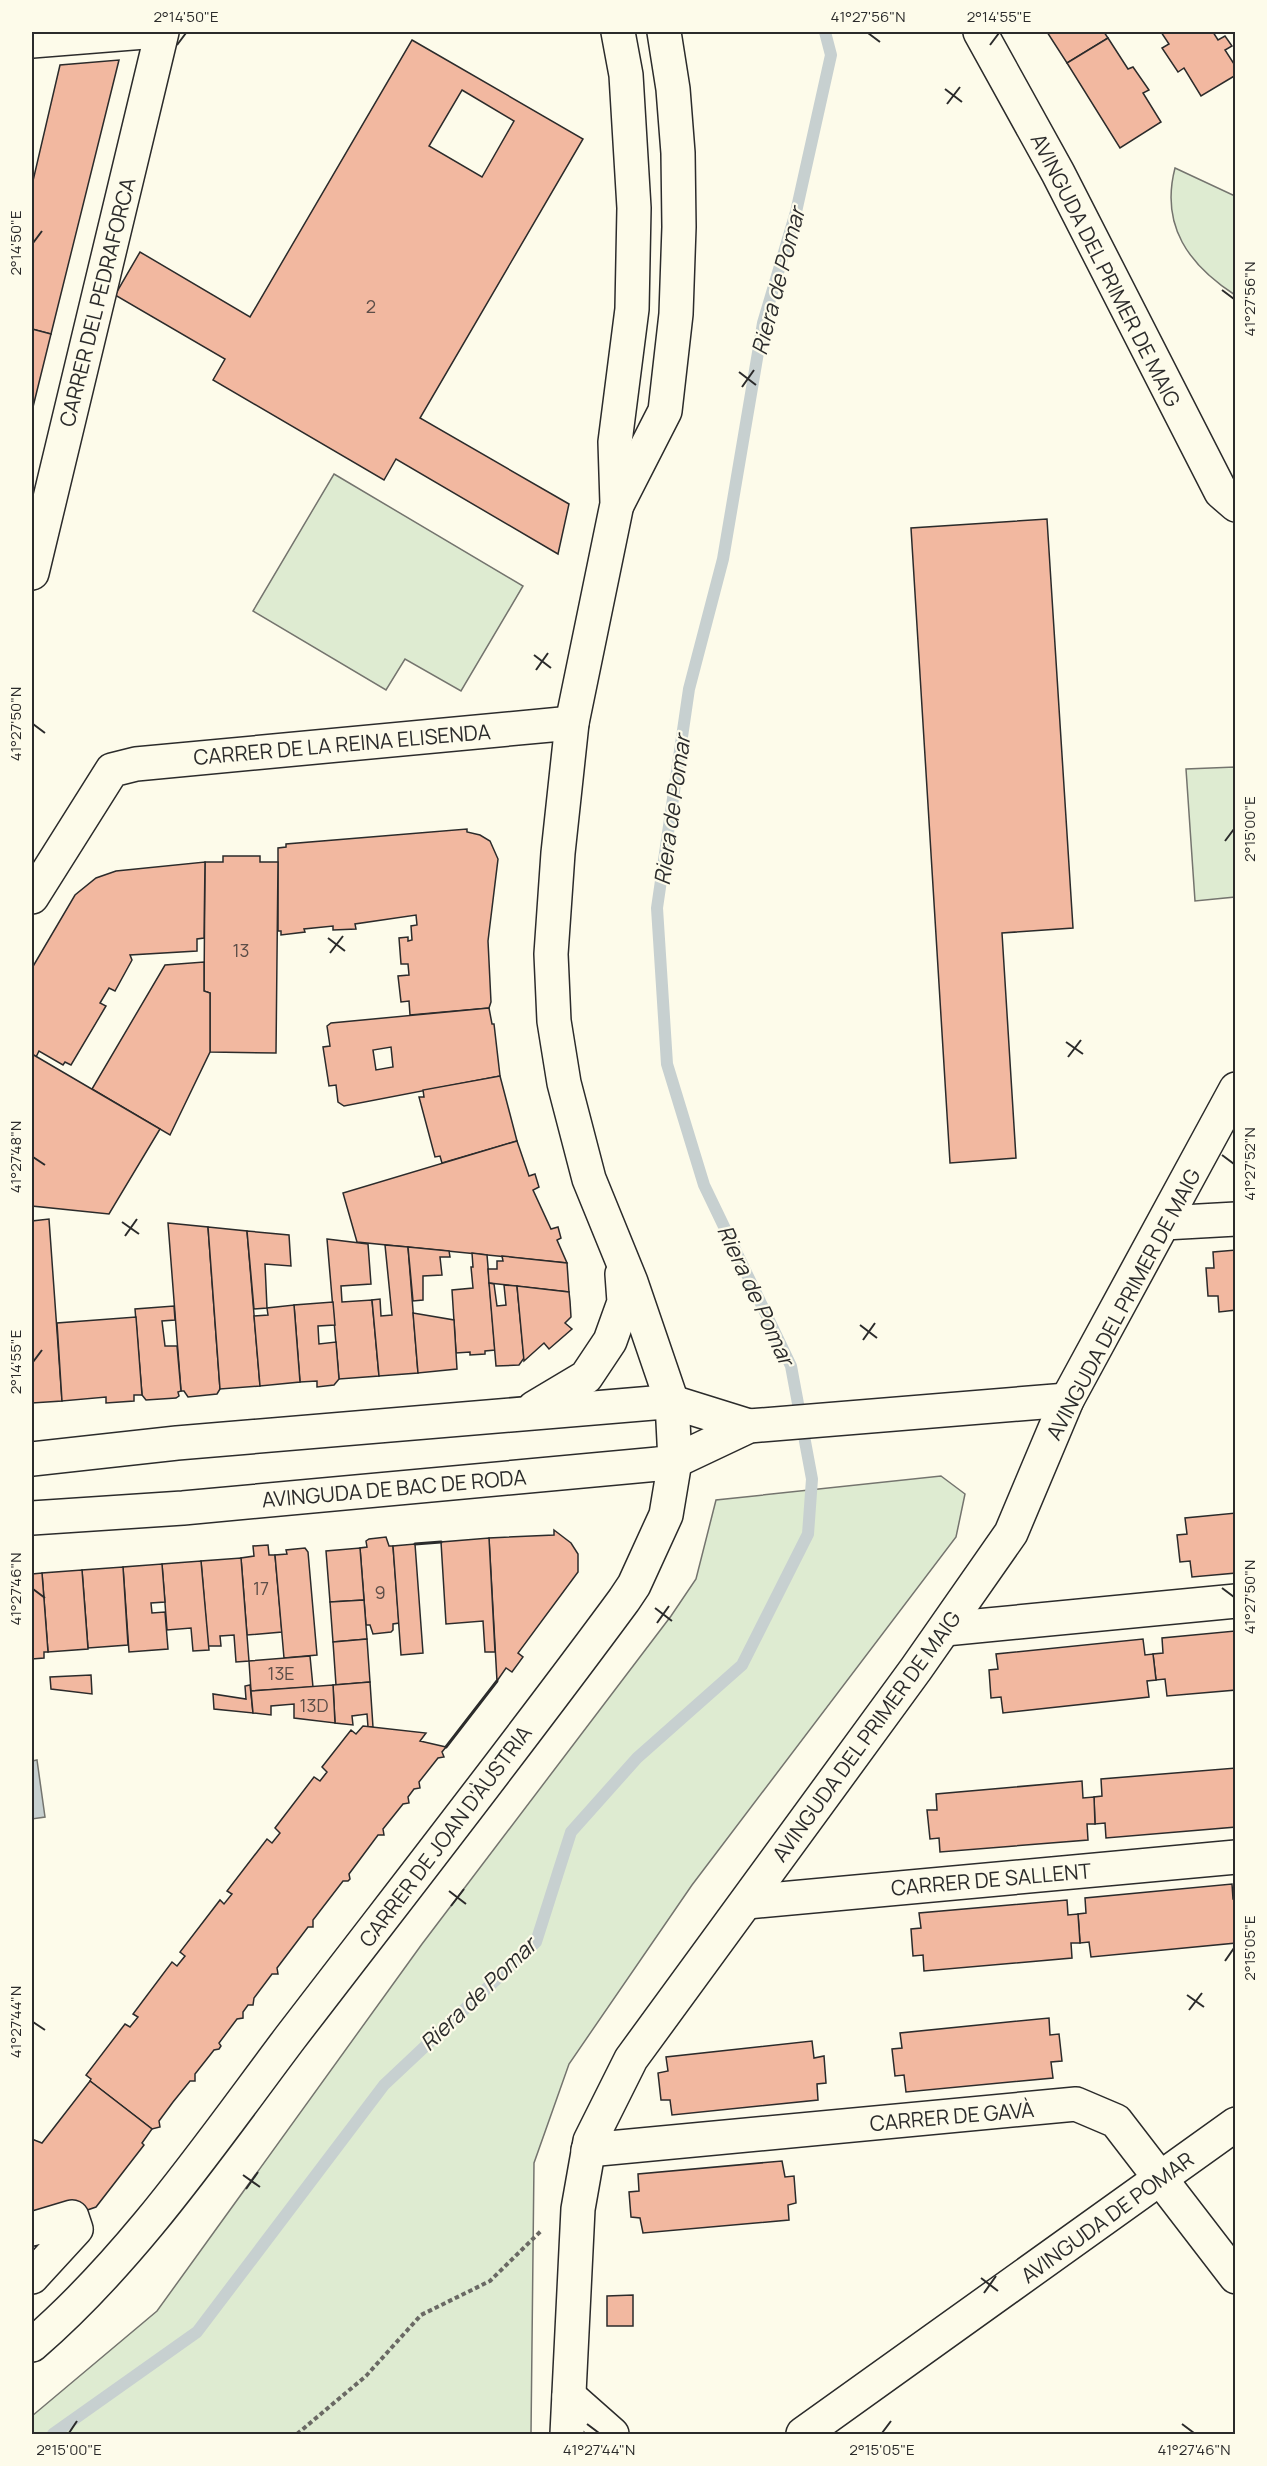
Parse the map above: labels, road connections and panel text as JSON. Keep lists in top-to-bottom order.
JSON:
{
  "streets": {
    "street": [
      "AVINGUDA DEL PRIMER DE MAIG",
      "CARRER DEL PEDRAFORCA",
      "CARRER DE LA REINA ELISENDA",
      "AVINGUDA DE BAC DE RODA",
      "CARRER DE JOAN D'ÀUSTRIA",
      "CARRER DE SALLENT",
      "CARRER DE GAVÀ",
      "AVINGUDA DE POMAR"
    ]
  },
  "crossings": [
    ["AVINGUDA DEL PRIMER DE MAIG", "AVINGUDA DE BAC DE RODA"],
    ["AVINGUDA DEL PRIMER DE MAIG", "CARRER DE SALLENT"],
    ["AVINGUDA DEL PRIMER DE MAIG", "CARRER DE GAVÀ"],
    ["CARRER DE LA REINA ELISENDA", "CARRER DE JOAN D'ÀUSTRIA"],
    ["AVINGUDA DE BAC DE RODA", "CARRER DE JOAN D'ÀUSTRIA"],
    ["CARRER DE GAVÀ", "AVINGUDA DE POMAR"]
  ],
  "water": ["Riera de Pomar"],
  "house_numbers": [
    "2",
    "13",
    "17",
    "9",
    "13E",
    "13D"
  ],
  "coordinates": [
    "2°14'50\"E",
    "41°27'56\"N",
    "2°14'55\"E",
    "41°27'50\"N",
    "2°15'00\"E",
    "41°27'48\"N",
    "41°27'52\"N",
    "41°27'46\"N",
    "2°15'05\"E",
    "41°27'44\"N"
  ]
}
